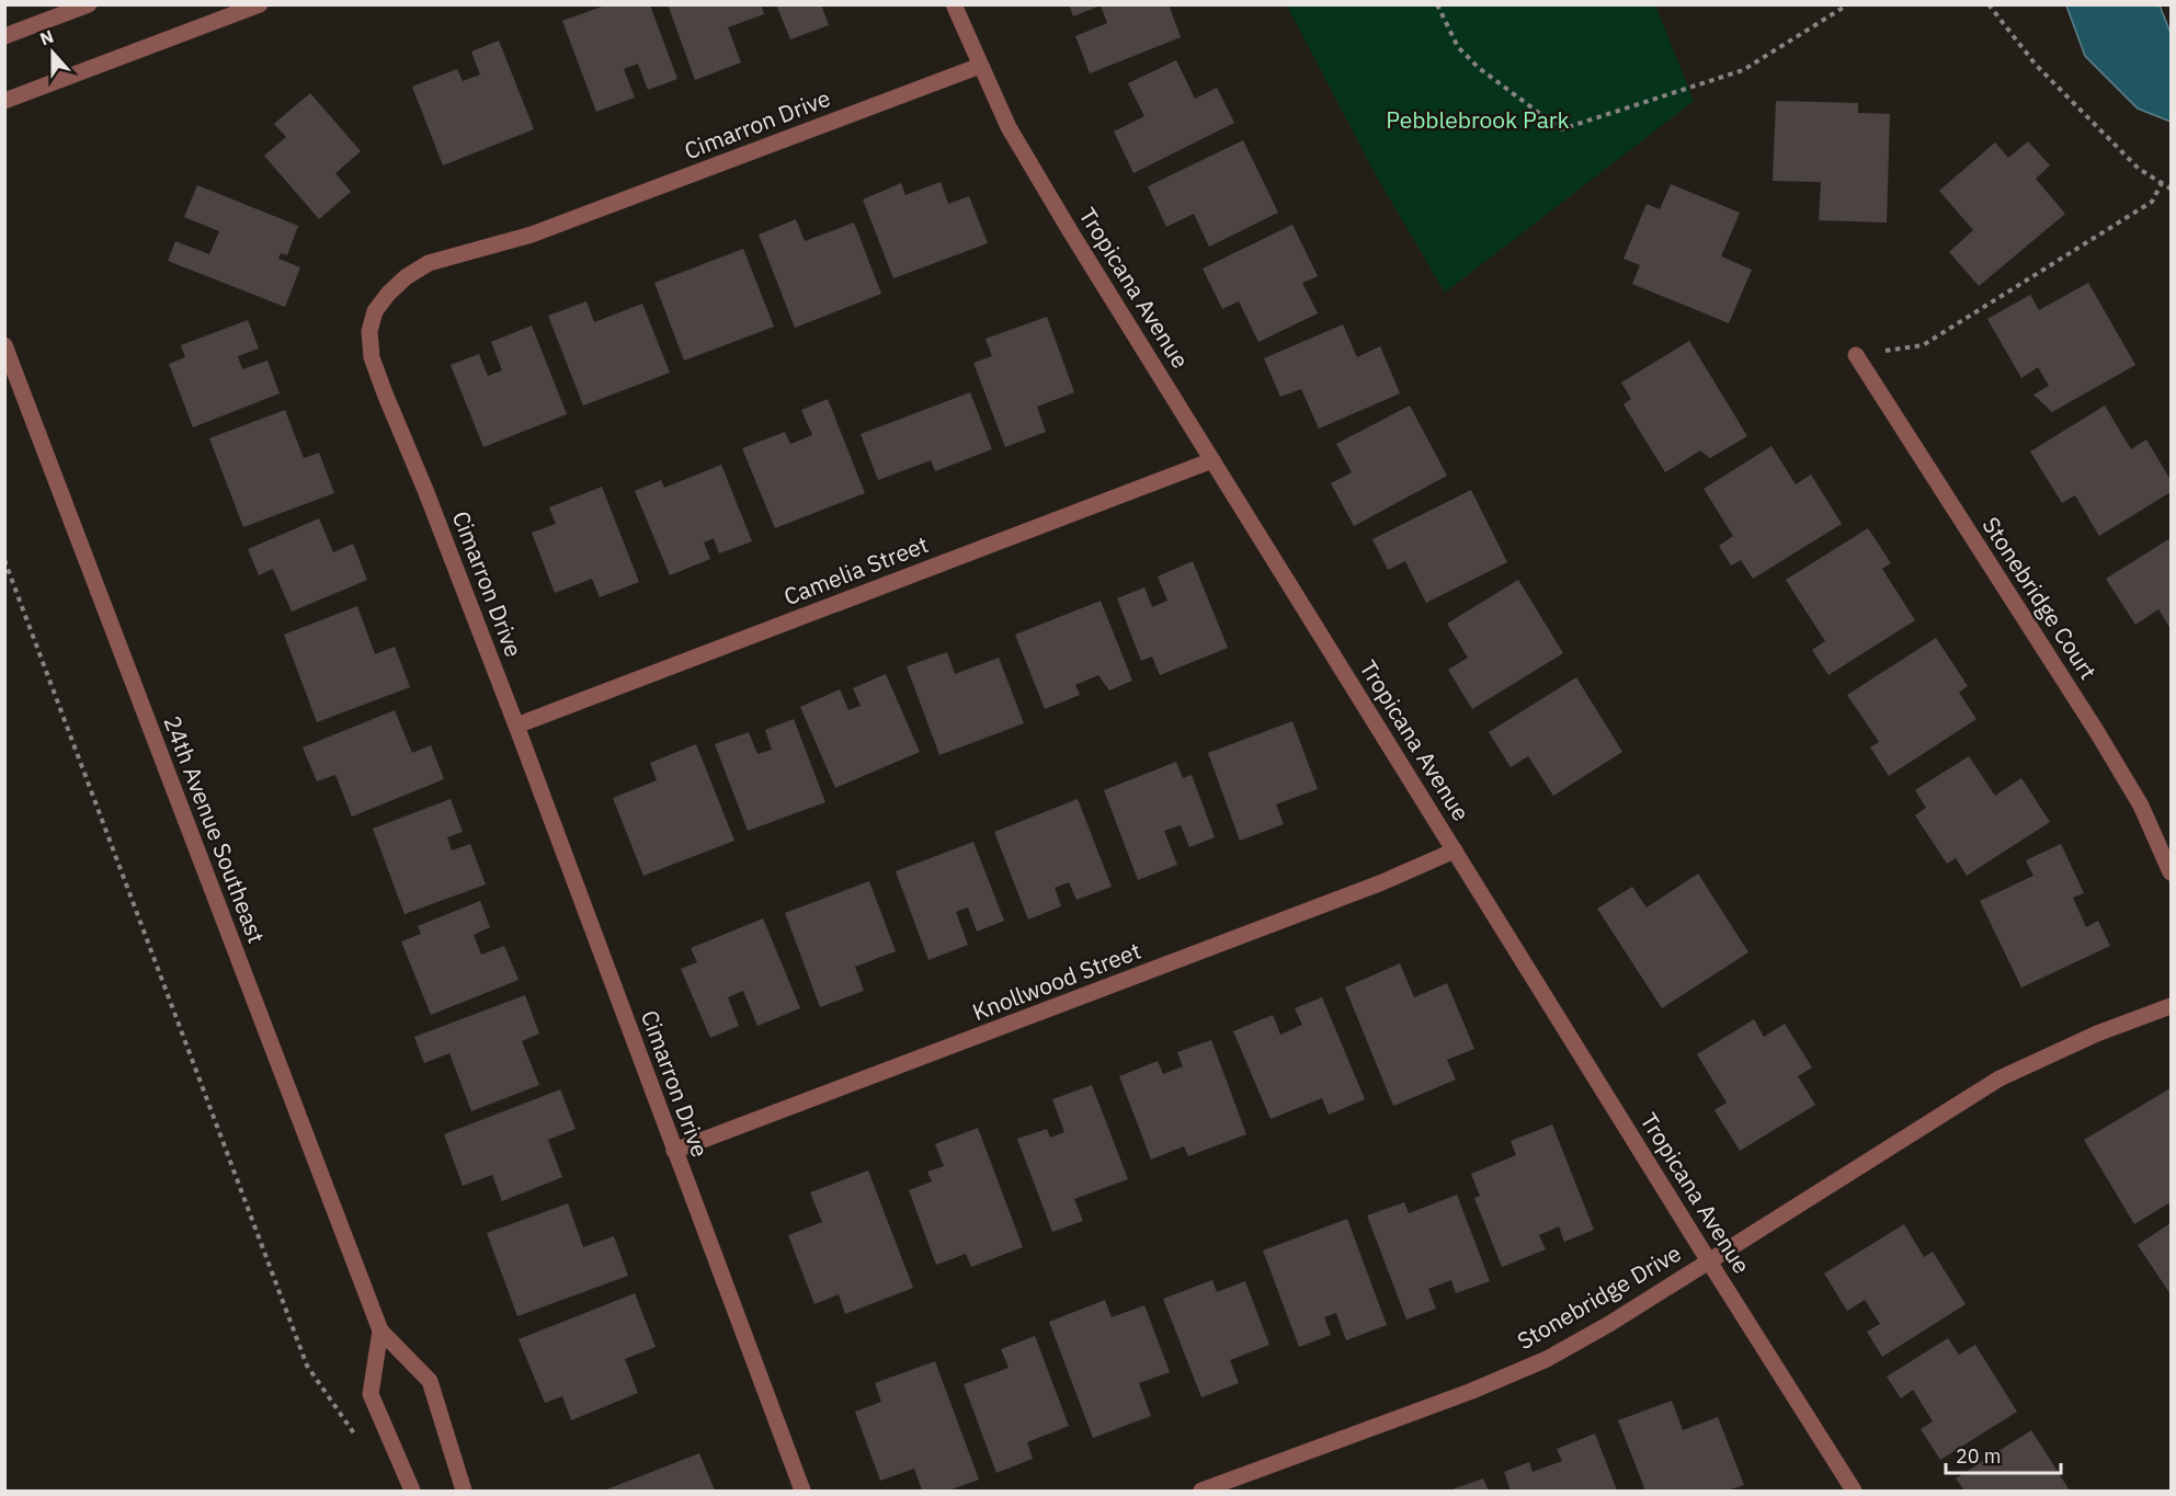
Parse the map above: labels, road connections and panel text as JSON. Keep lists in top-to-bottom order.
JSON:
{
  "streets": {
    "street": [
      "Cimarron Drive",
      "Tropicana Avenue",
      "Camelia Street",
      "Stonebridge Court",
      "24th Avenue Southeast",
      "Knollwood Street",
      "Stonebridge Drive"
    ]
  },
  "crossings": [
    ["Cimarron Drive", "Tropicana Avenue"],
    ["Cimarron Drive", "Camelia Street"],
    ["Cimarron Drive", "Knollwood Street"],
    ["Tropicana Avenue", "Camelia Street"],
    ["Tropicana Avenue", "Knollwood Street"],
    ["Tropicana Avenue", "Stonebridge Drive"]
  ],
  "parks": ["Pebblebrook Park"],
  "scale_bar": "20 m",
  "north": "top"
}
